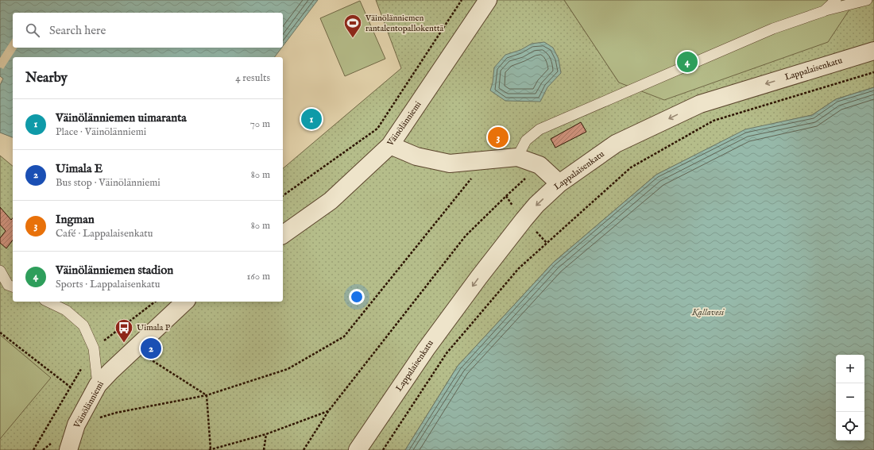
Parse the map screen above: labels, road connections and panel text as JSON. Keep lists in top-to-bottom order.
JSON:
{
  "streets": {
    "street": ["Lappalaisenkatu", "Väinölänniemi"]
  },
  "one_way": ["Lappalaisenkatu"],
  "water": ["Kallavesi"],
  "places": {
    "sports": ["Väinölänniemen rantalentopallokenttä"],
    "bus stop": ["Uimala P"]
  },
  "page": {
    "search": "Search here",
    "pins": [
      "4",
      "1",
      "3",
      "2"
    ],
    "heading": ["Nearby", "4 results"],
    "list": [
      {
        "mark": "1",
        "name": "Väinölänniemen uimaranta",
        "note": "Place · Väinölänniemi",
        "value": "70 m"
      },
      {
        "mark": "2",
        "name": "Uimala E",
        "note": "Bus stop · Väinölänniemi",
        "value": "80 m"
      },
      {
        "mark": "3",
        "name": "Ingman",
        "note": "Café · Lappalaisenkatu",
        "value": "80 m"
      },
      {
        "mark": "4",
        "name": "Väinölänniemen stadion",
        "note": "Sports · Lappalaisenkatu",
        "value": "160 m"
      }
    ],
    "map_buttons": ["+", "−"]
  }
}
